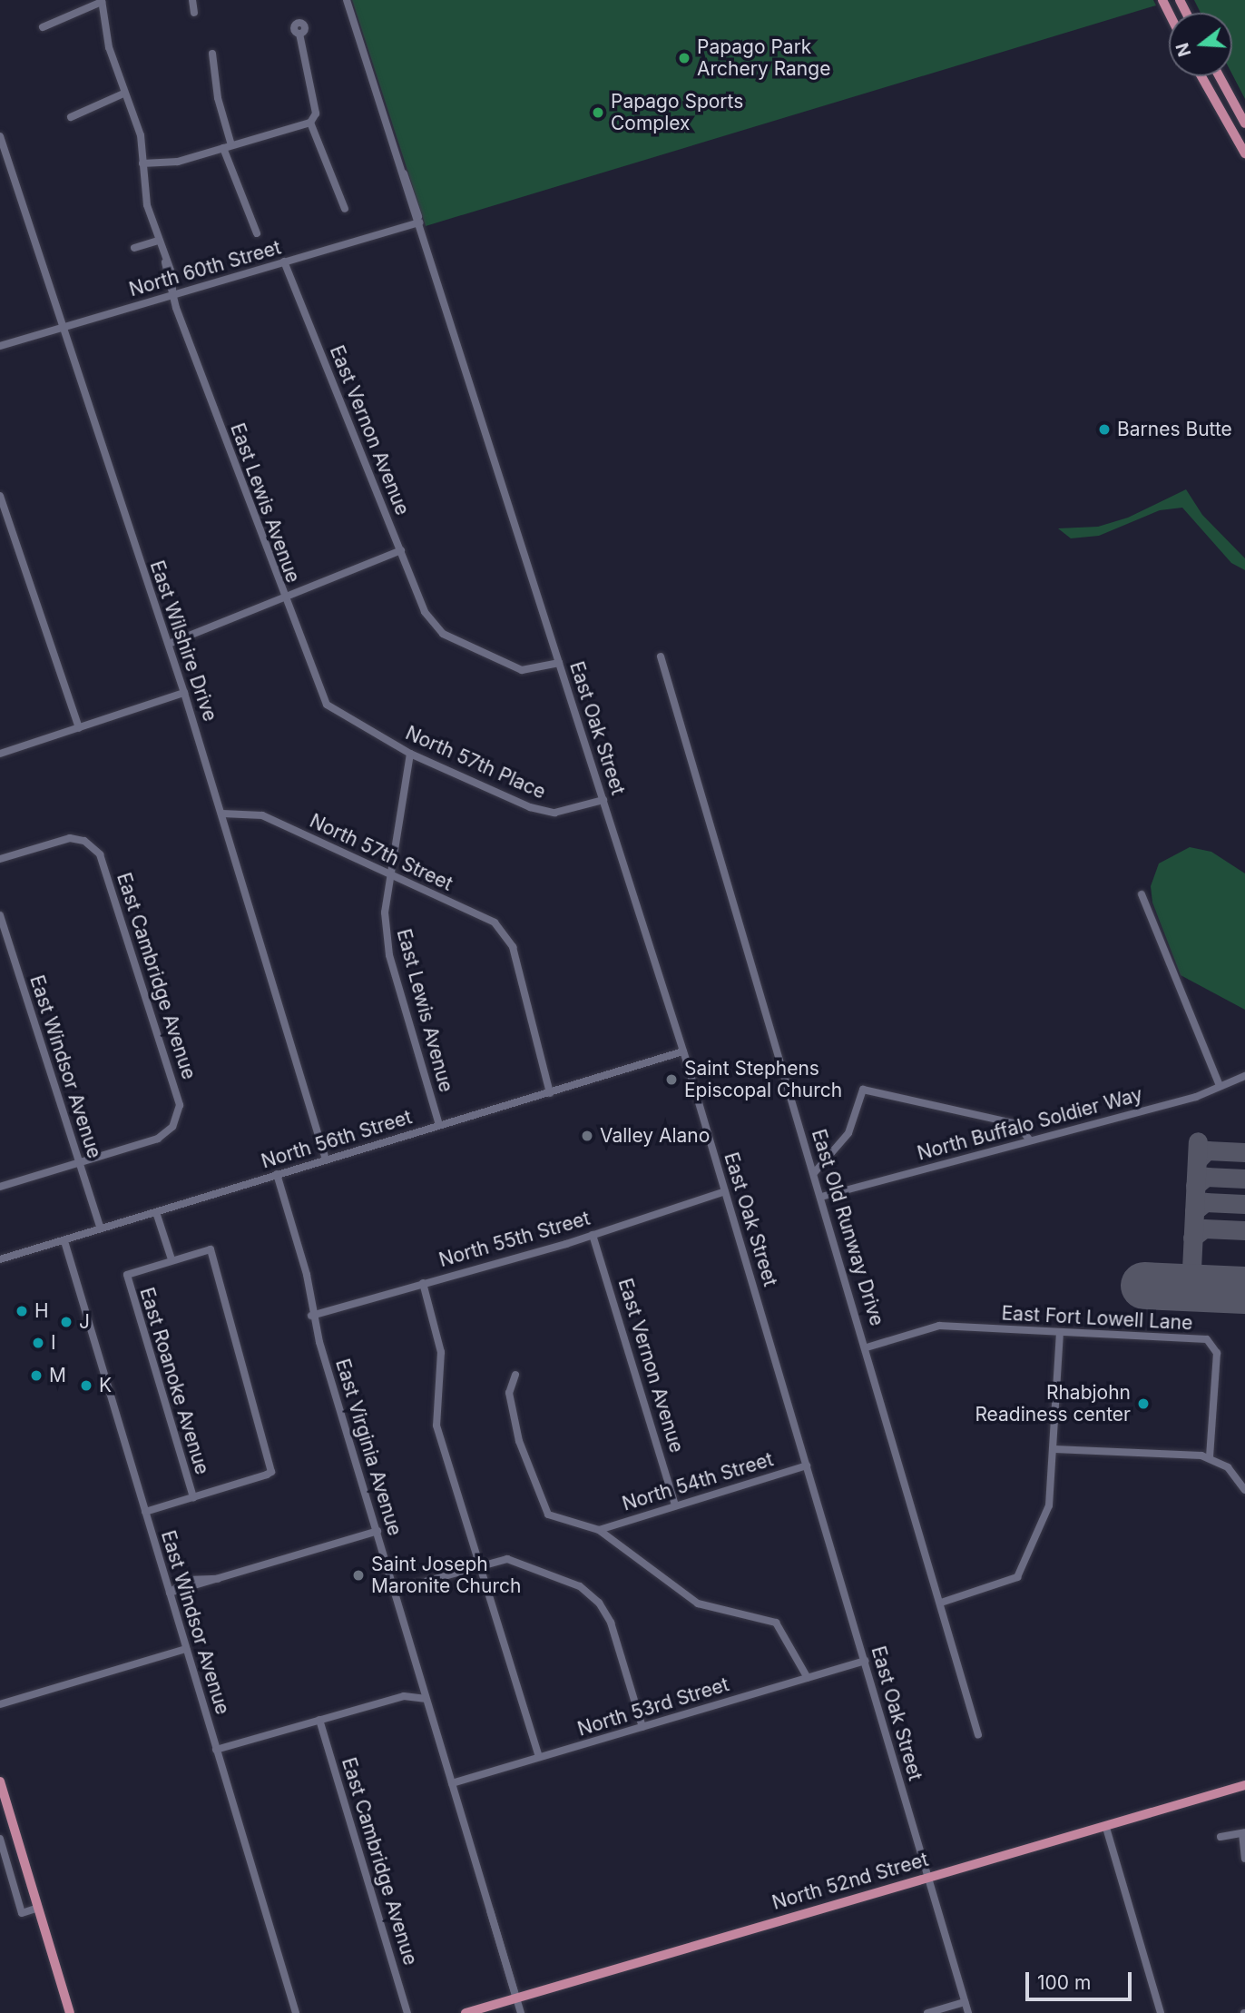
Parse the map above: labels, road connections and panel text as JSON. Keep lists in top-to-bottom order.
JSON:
{
  "streets": {
    "main road": ["North 52nd Street"],
    "street": [
      "North 60th Street",
      "East Vernon Avenue",
      "East Lewis Avenue",
      "East Wilshire Drive",
      "East Oak Street",
      "North 57th Place",
      "North 57th Street",
      "East Cambridge Avenue",
      "East Windsor Avenue",
      "North Buffalo Soldier Way",
      "North 56th Street",
      "East Old Runway Drive",
      "North 55th Street",
      "East Fort Lowell Lane",
      "East Roanoke Avenue",
      "East Virginia Avenue",
      "North 54th Street",
      "North 53rd Street"
    ]
  },
  "crossings": [
    ["North 60th Street", "East Vernon Avenue"],
    ["North 60th Street", "East Lewis Avenue"],
    ["North 60th Street", "East Wilshire Drive"],
    ["North 60th Street", "East Oak Street"],
    ["East Vernon Avenue", "East Oak Street"],
    ["East Vernon Avenue", "North 55th Street"],
    ["East Vernon Avenue", "North 54th Street"],
    ["East Lewis Avenue", "North 57th Place"],
    ["East Lewis Avenue", "North 57th Street"],
    ["East Lewis Avenue", "North 56th Street"],
    ["East Wilshire Drive", "North 57th Street"],
    ["East Wilshire Drive", "North 56th Street"],
    ["East Oak Street", "North 57th Place"],
    ["East Oak Street", "North 56th Street"],
    ["East Oak Street", "North 55th Street"],
    ["East Oak Street", "North 54th Street"],
    ["East Oak Street", "North 53rd Street"],
    ["East Oak Street", "North 52nd Street"],
    ["North 57th Street", "North 56th Street"],
    ["East Cambridge Avenue", "East Windsor Avenue"],
    ["East Windsor Avenue", "North 56th Street"],
    ["North Buffalo Soldier Way", "East Old Runway Drive"],
    ["North 56th Street", "East Virginia Avenue"],
    ["East Old Runway Drive", "East Fort Lowell Lane"],
    ["North 55th Street", "East Virginia Avenue"],
    ["East Virginia Avenue", "North 53rd Street"],
    ["East Virginia Avenue", "North 52nd Street"]
  ],
  "places": [
    "Papago Park Archery Range",
    "Papago Sports Complex",
    "Barnes Butte",
    "Saint Stephens Episcopal Church",
    "Valley Alano",
    "H",
    "J",
    "I",
    "M",
    "K",
    "Rhabjohn Readiness center",
    "Saint Joseph Maronite Church"
  ],
  "scale_bar": "100 m",
  "north": "left"
}
